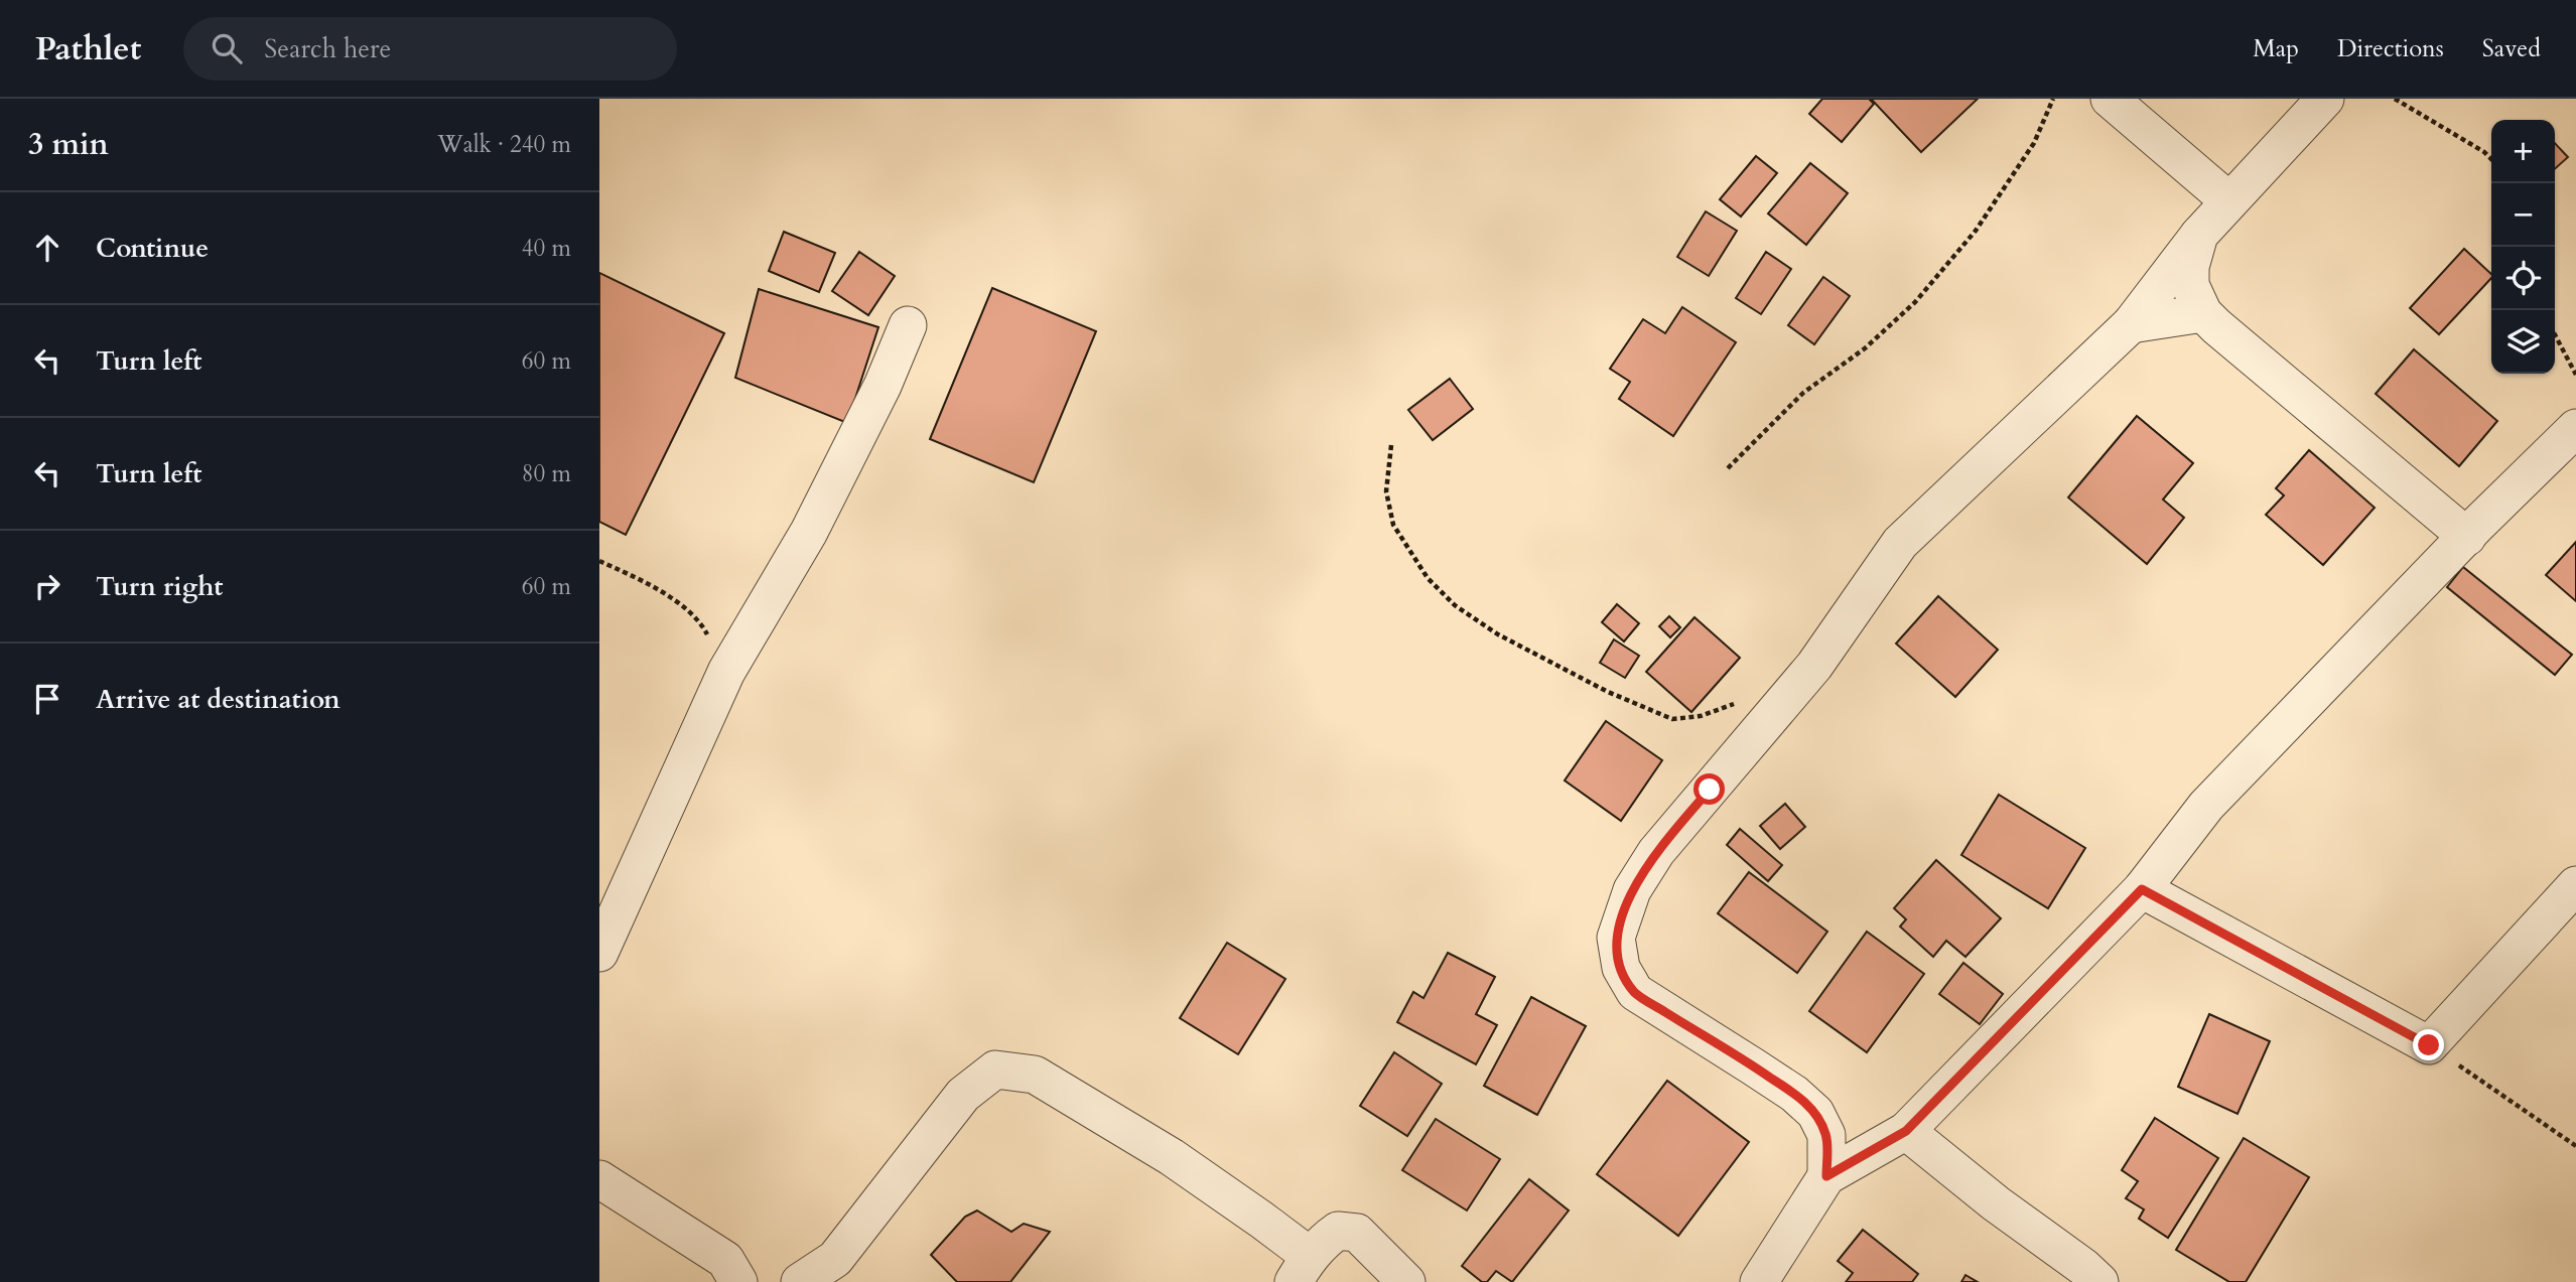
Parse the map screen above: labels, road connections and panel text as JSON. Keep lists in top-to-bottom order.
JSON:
{
  "page": {
    "header": "Pathlet",
    "search": "Search here",
    "nav": ["Map", "Directions", "Saved"],
    "heading": ["3 min", "Walk · 240 m"],
    "map_buttons": ["+", "−"],
    "list": [
      ["Continue", "40 m"],
      ["Turn left", "60 m"],
      ["Turn left", "80 m"],
      ["Turn right", "60 m"],
      "Arrive at destination"
    ]
  }
}
